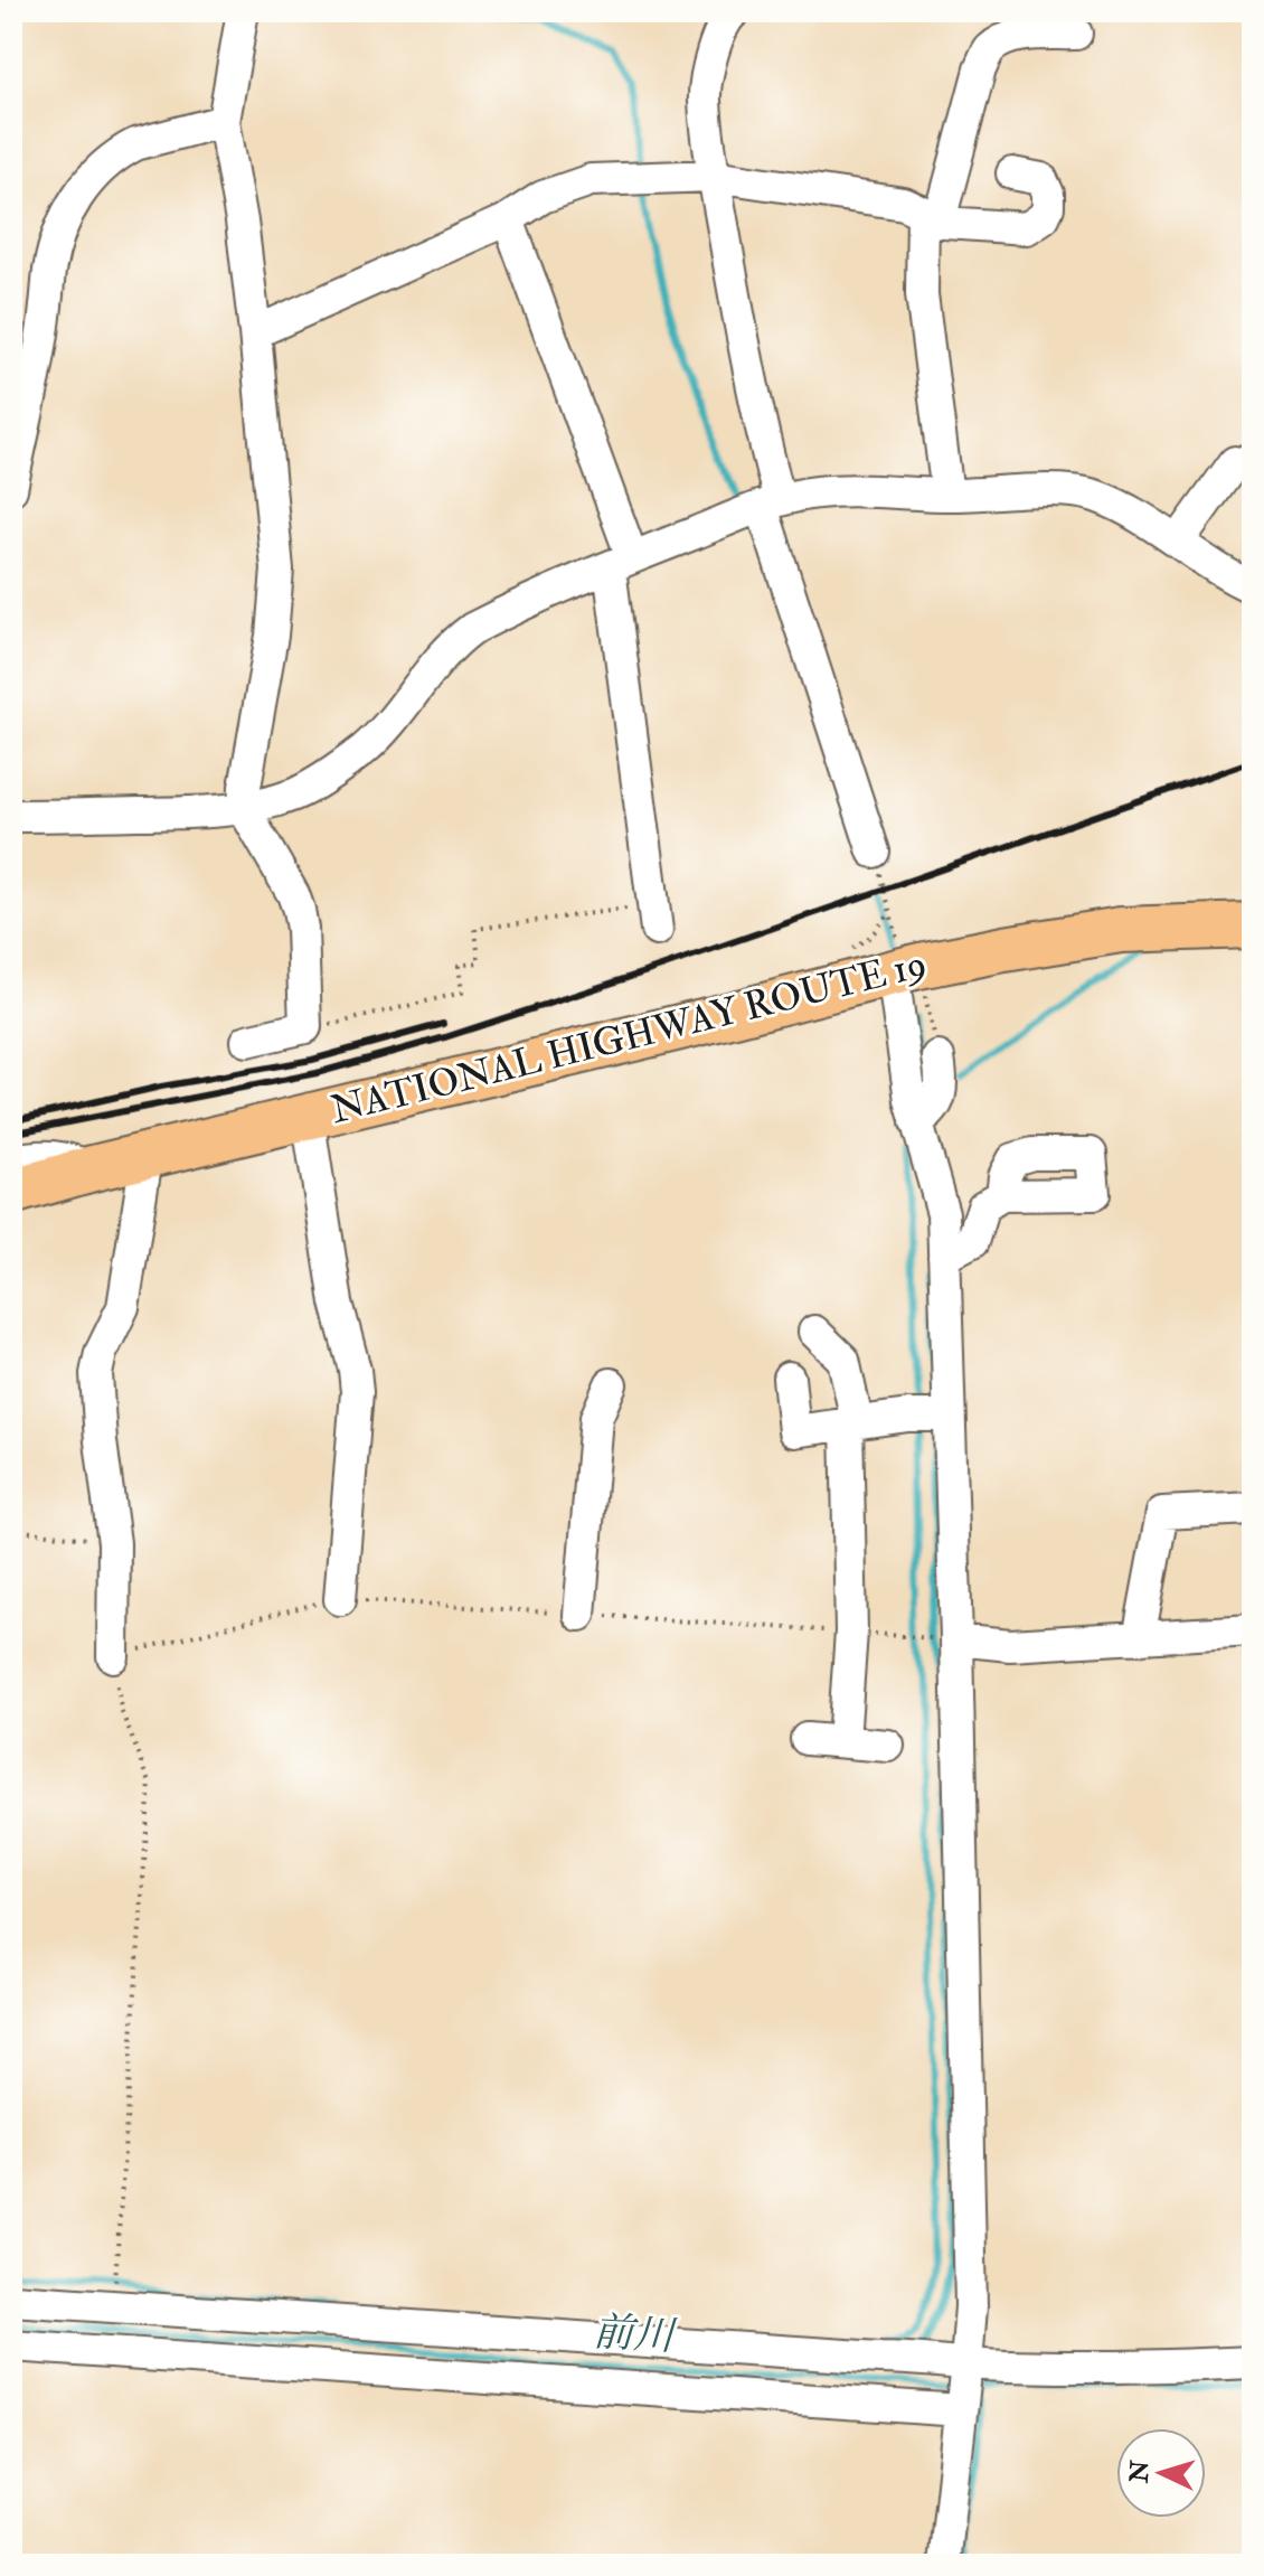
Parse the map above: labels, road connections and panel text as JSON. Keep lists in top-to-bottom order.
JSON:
{
  "streets": {
    "highway": ["NATIONAL HIGHWAY ROUTE 19"]
  },
  "water": ["前川"],
  "north": "left"
}
